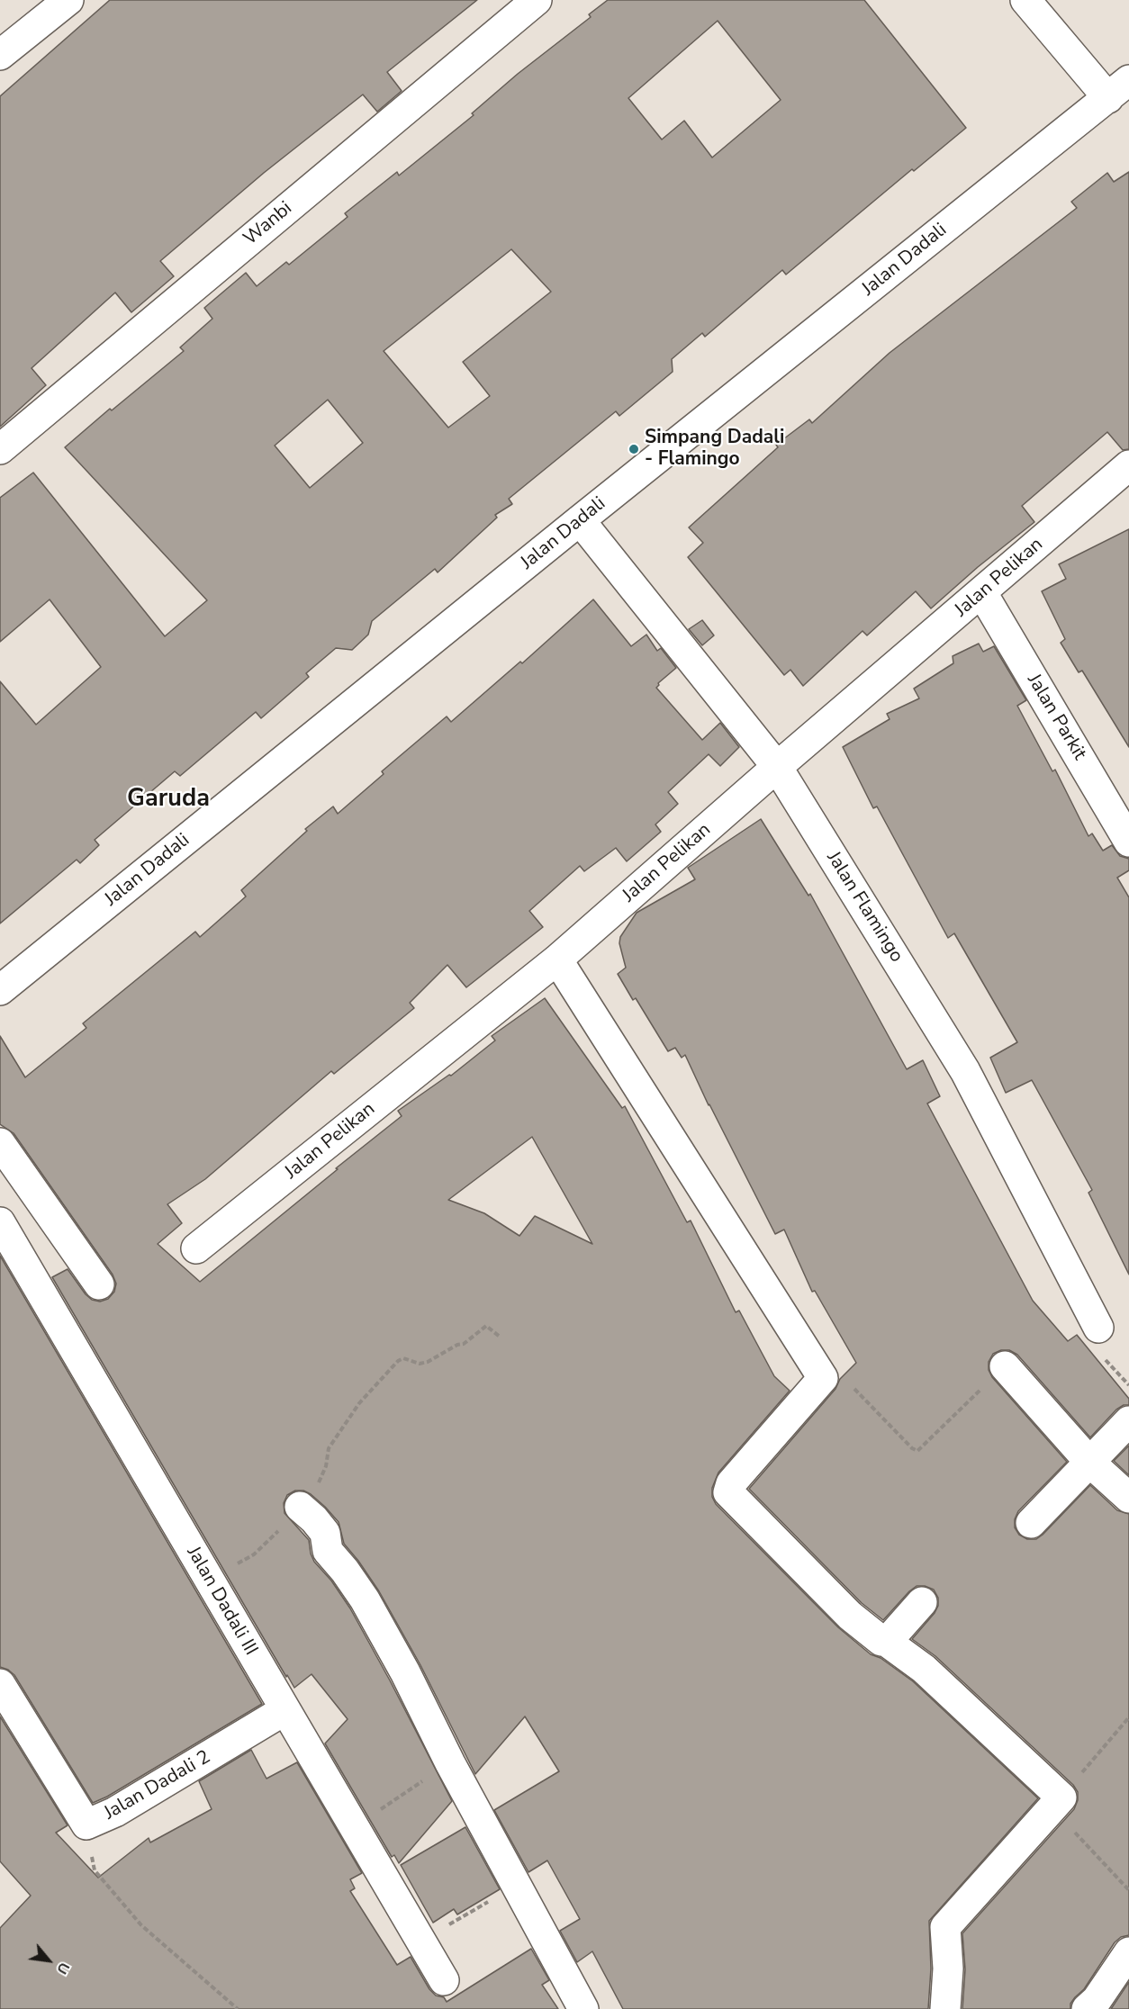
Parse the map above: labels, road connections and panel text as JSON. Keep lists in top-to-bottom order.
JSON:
{
  "streets": {
    "street": [
      "Wanbi",
      "Jalan Dadali",
      "Jalan Pelikan",
      "Jalan Parkit",
      "Jalan Flamingo",
      "Jalan Dadali III",
      "Jalan Dadali 2"
    ]
  },
  "crossings": [
    ["Jalan Dadali", "Jalan Flamingo"],
    ["Jalan Pelikan", "Jalan Parkit"],
    ["Jalan Pelikan", "Jalan Flamingo"],
    ["Jalan Dadali III", "Jalan Dadali 2"]
  ],
  "districts": ["Garuda"],
  "places": ["Simpang Dadali - Flamingo"],
  "north": "bottom right"
}
